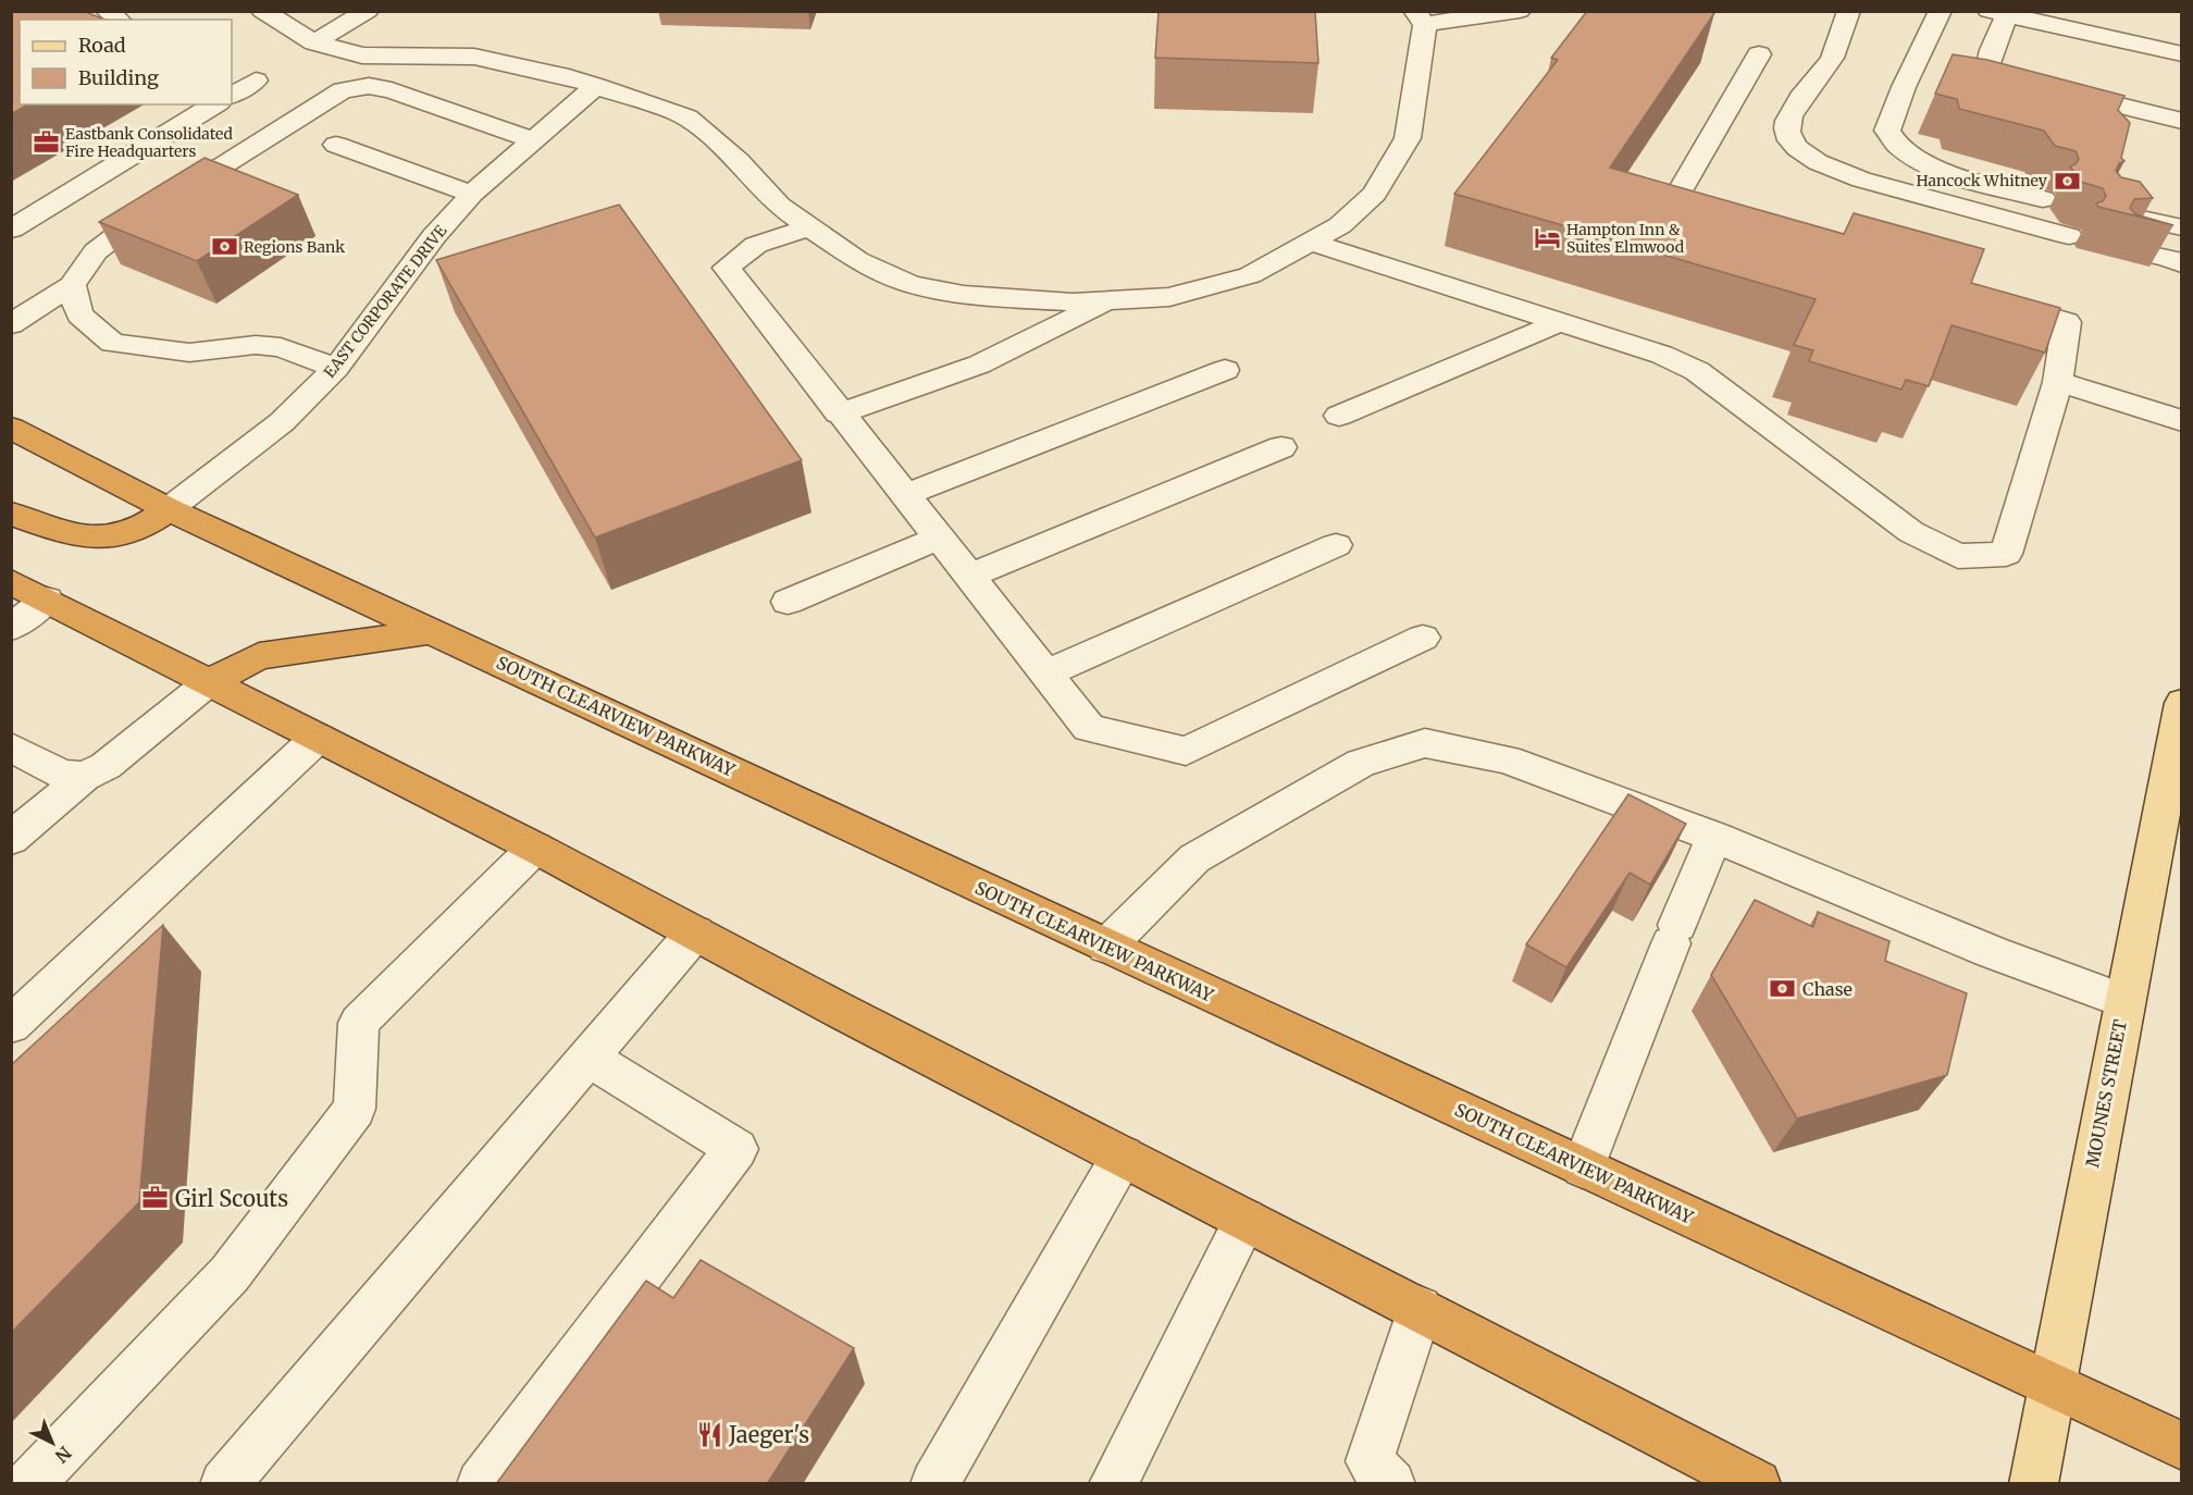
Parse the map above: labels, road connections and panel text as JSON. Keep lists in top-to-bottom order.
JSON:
{
  "streets": {
    "highway": ["SOUTH CLEARVIEW PARKWAY"],
    "main road": ["MOUNES STREET"],
    "street": ["EAST CORPORATE DRIVE"]
  },
  "crossings": [
    ["EAST CORPORATE DRIVE", "SOUTH CLEARVIEW PARKWAY"],
    ["SOUTH CLEARVIEW PARKWAY", "MOUNES STREET"]
  ],
  "places": {
    "office": ["Eastbank Consolidated Fire Headquarters", "Girl Scouts"],
    "bank": ["Hancock Whitney", "Regions Bank", "Chase"],
    "hotel": ["Hampton Inn & Suites Elmwood"],
    "restaurant": ["Jaeger's"]
  },
  "legend": ["Road", "Building"],
  "north": "bottom right"
}
